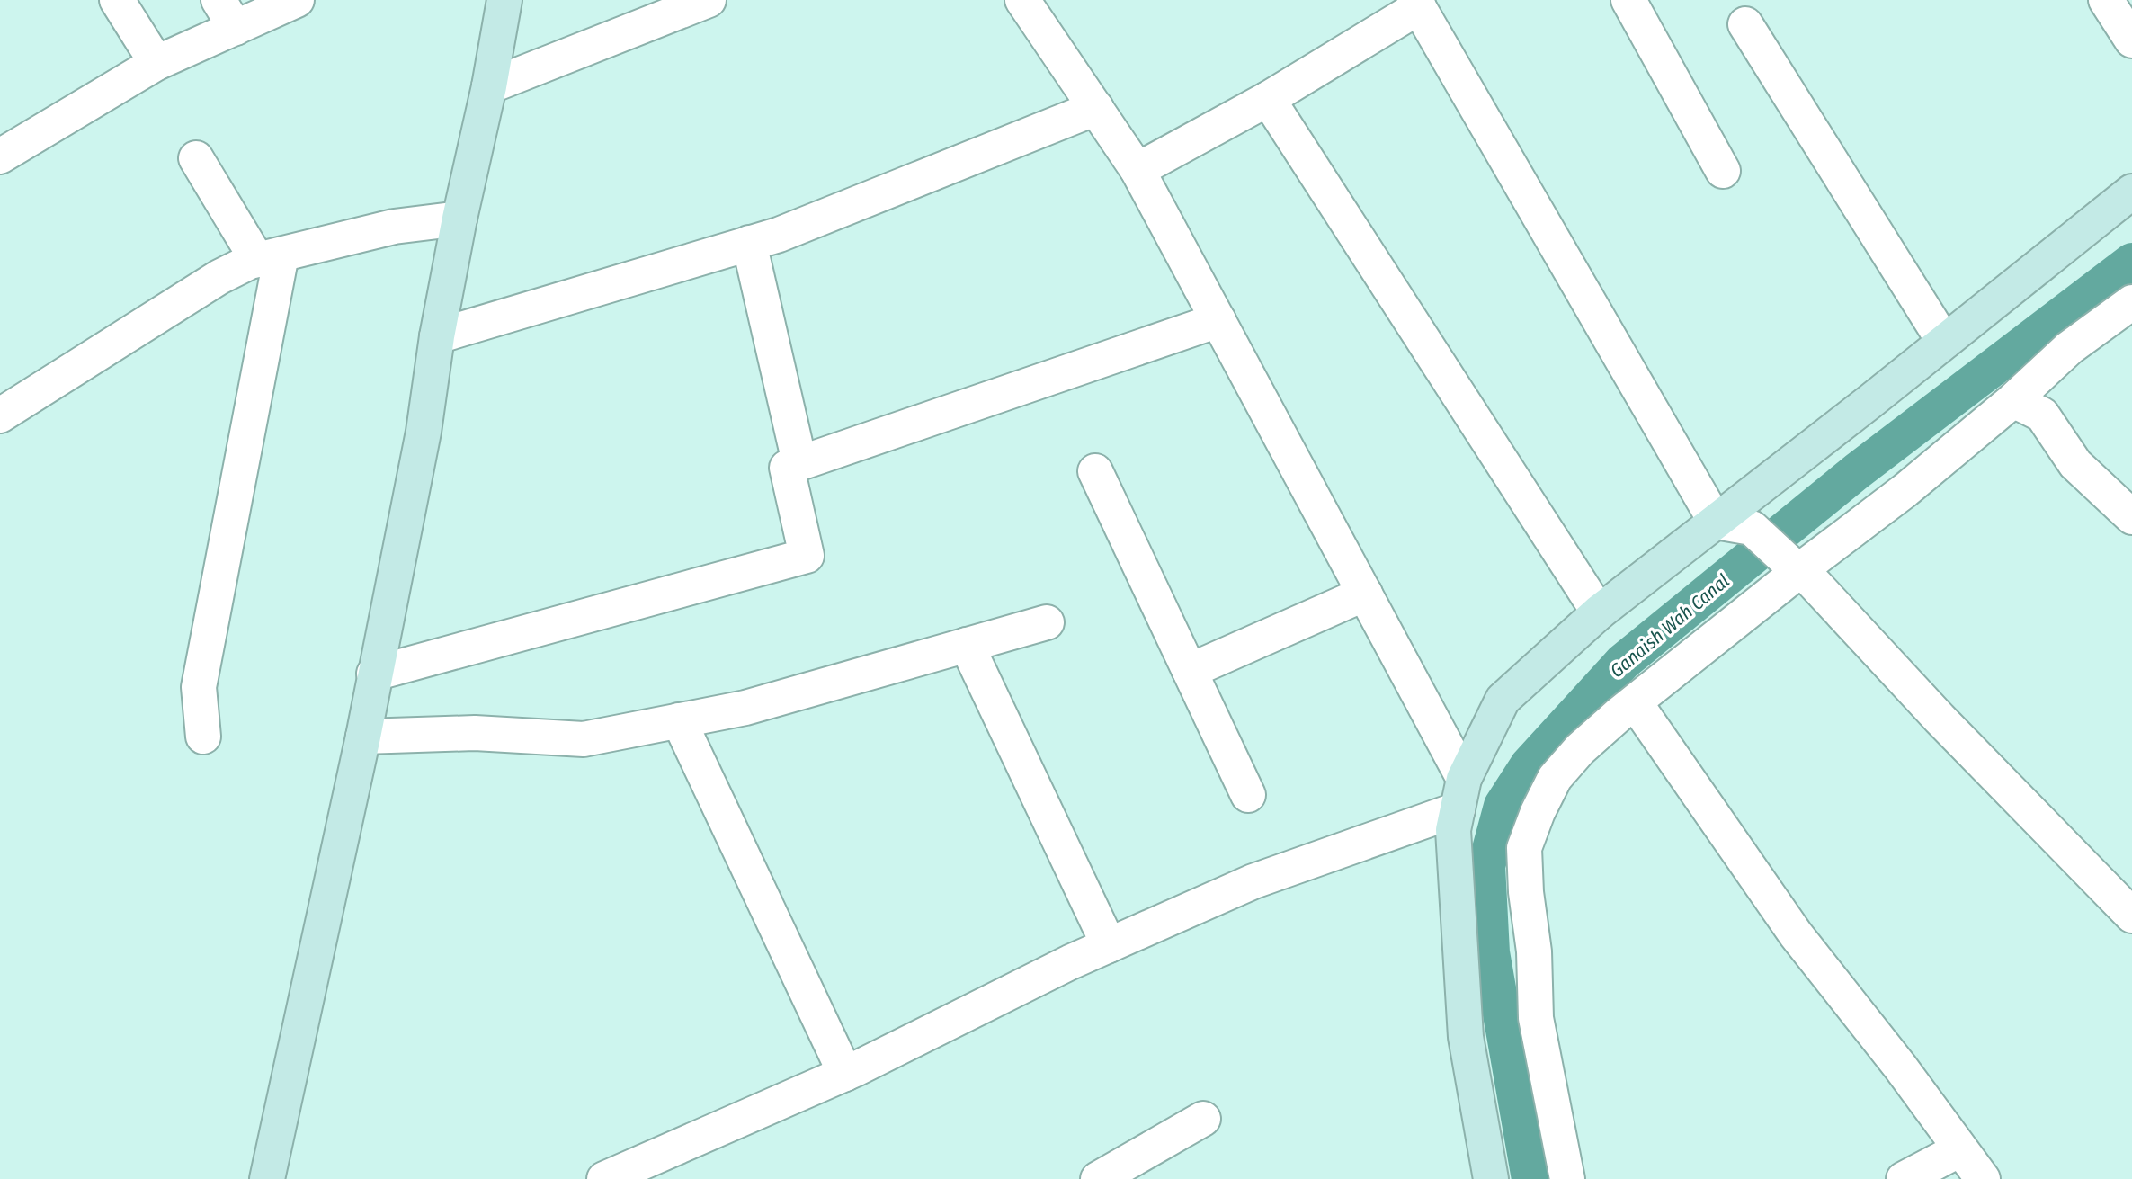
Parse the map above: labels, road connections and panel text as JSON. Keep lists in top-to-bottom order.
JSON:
{
  "water": ["Ganaish Wah Canal"]
}
